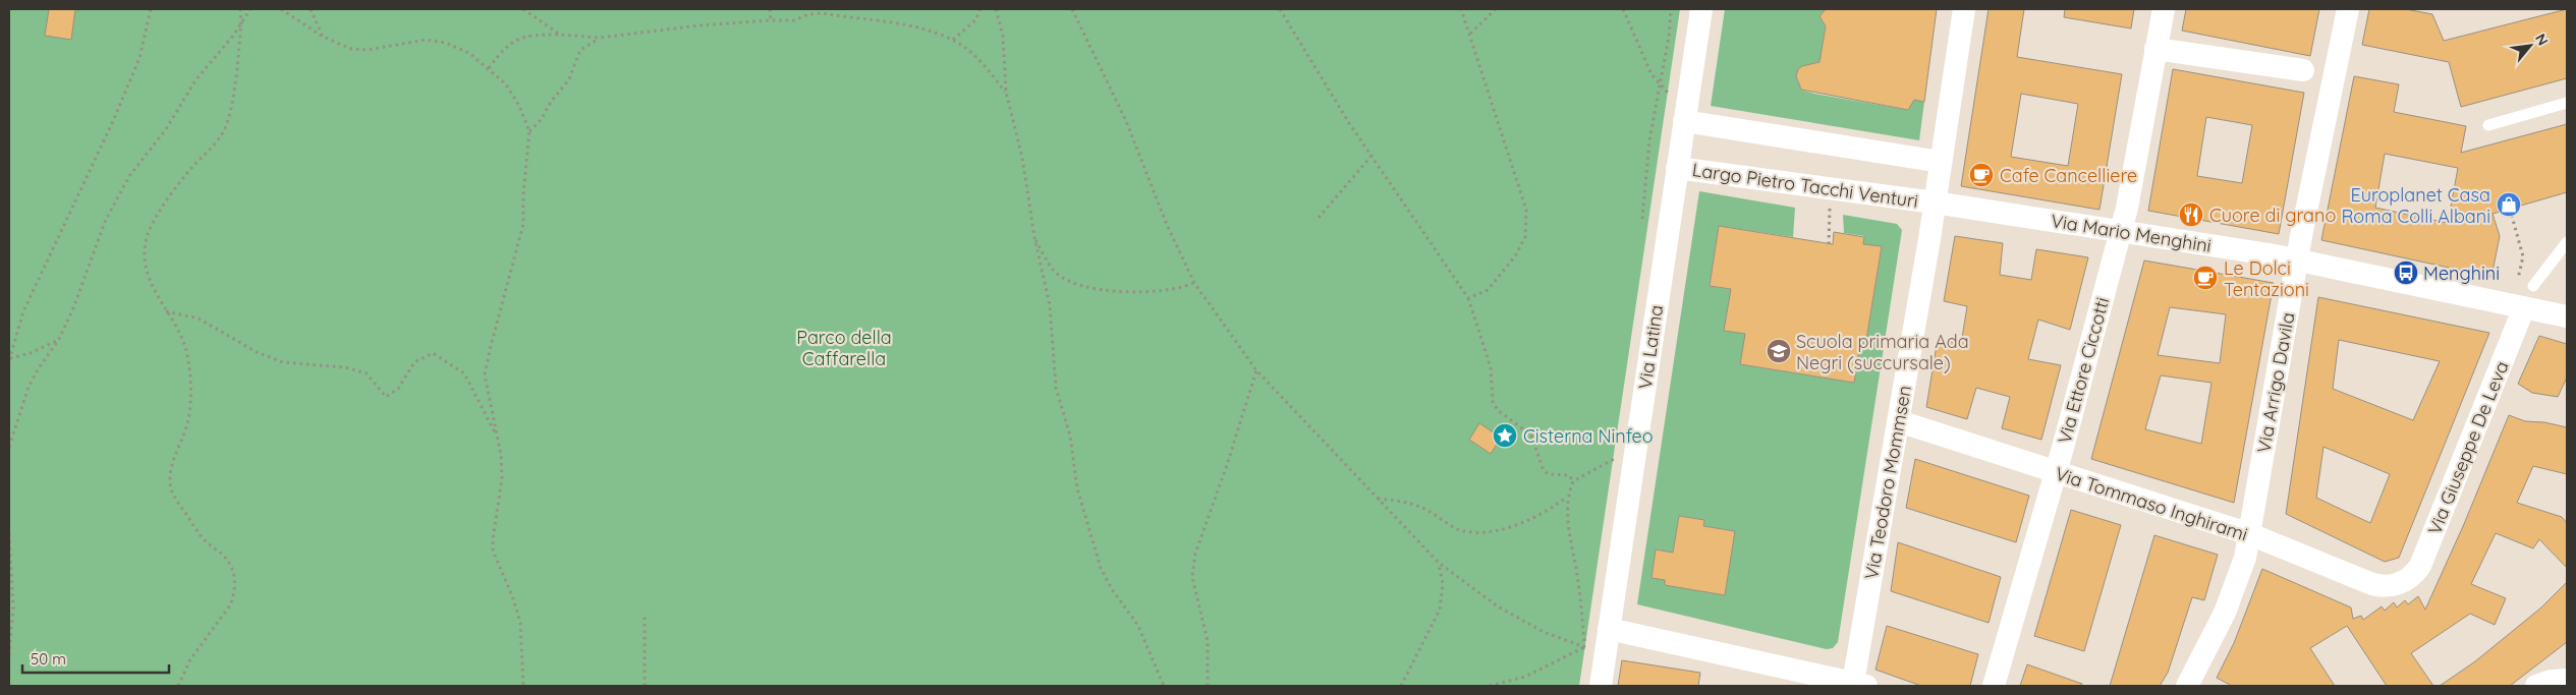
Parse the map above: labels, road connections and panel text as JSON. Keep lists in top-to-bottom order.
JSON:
{
  "streets": {
    "street": [
      "Largo Pietro Tacchi Venturi",
      "Via Mario Menghini",
      "Via Latina",
      "Via Ettore Ciccotti",
      "Via Arrigo Davila",
      "Via Giuseppe De Leva",
      "Via Teodoro Mommsen",
      "Via Tommaso Inghirami"
    ]
  },
  "crossings": [
    ["Largo Pietro Tacchi Venturi", "Via Mario Menghini"],
    ["Largo Pietro Tacchi Venturi", "Via Latina"],
    ["Largo Pietro Tacchi Venturi", "Via Teodoro Mommsen"],
    ["Via Mario Menghini", "Via Ettore Ciccotti"],
    ["Via Mario Menghini", "Via Arrigo Davila"],
    ["Via Mario Menghini", "Via Giuseppe De Leva"],
    ["Via Mario Menghini", "Via Teodoro Mommsen"],
    ["Via Ettore Ciccotti", "Via Tommaso Inghirami"],
    ["Via Arrigo Davila", "Via Tommaso Inghirami"],
    ["Via Giuseppe De Leva", "Via Tommaso Inghirami"],
    ["Via Teodoro Mommsen", "Via Tommaso Inghirami"]
  ],
  "parks": ["Parco della Caffarella"],
  "places": {
    "cafe": ["Cafe Cancelliere", "Le Dolci Tentazioni"],
    "shop": ["Europlanet Casa Roma Colli Albani"],
    "restaurant": ["Cuore di grano"],
    "bus stop": ["Menghini"],
    "school or university": ["Scuola primaria Ada Negri (succursale)"],
    "place": ["Cisterna Ninfeo"]
  },
  "scale_bar": "50 m",
  "north": "top right"
}
